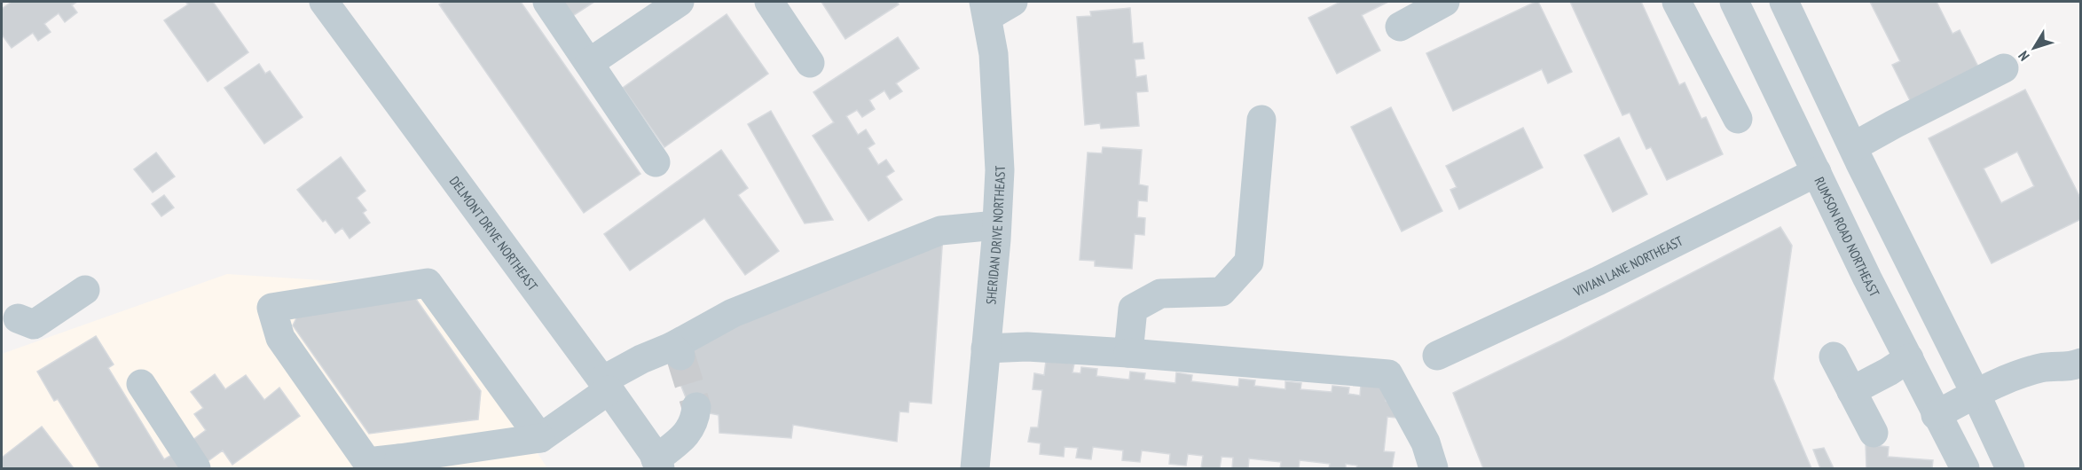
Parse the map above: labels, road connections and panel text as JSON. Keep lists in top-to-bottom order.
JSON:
{
  "streets": {
    "street": [
      "DELMONT DRIVE NORTHEAST",
      "SHERIDAN DRIVE NORTHEAST",
      "RUMSON ROAD NORTHEAST",
      "VIVIAN LANE NORTHEAST"
    ]
  },
  "crossings": [
    ["RUMSON ROAD NORTHEAST", "VIVIAN LANE NORTHEAST"]
  ],
  "north": "bottom left"
}
